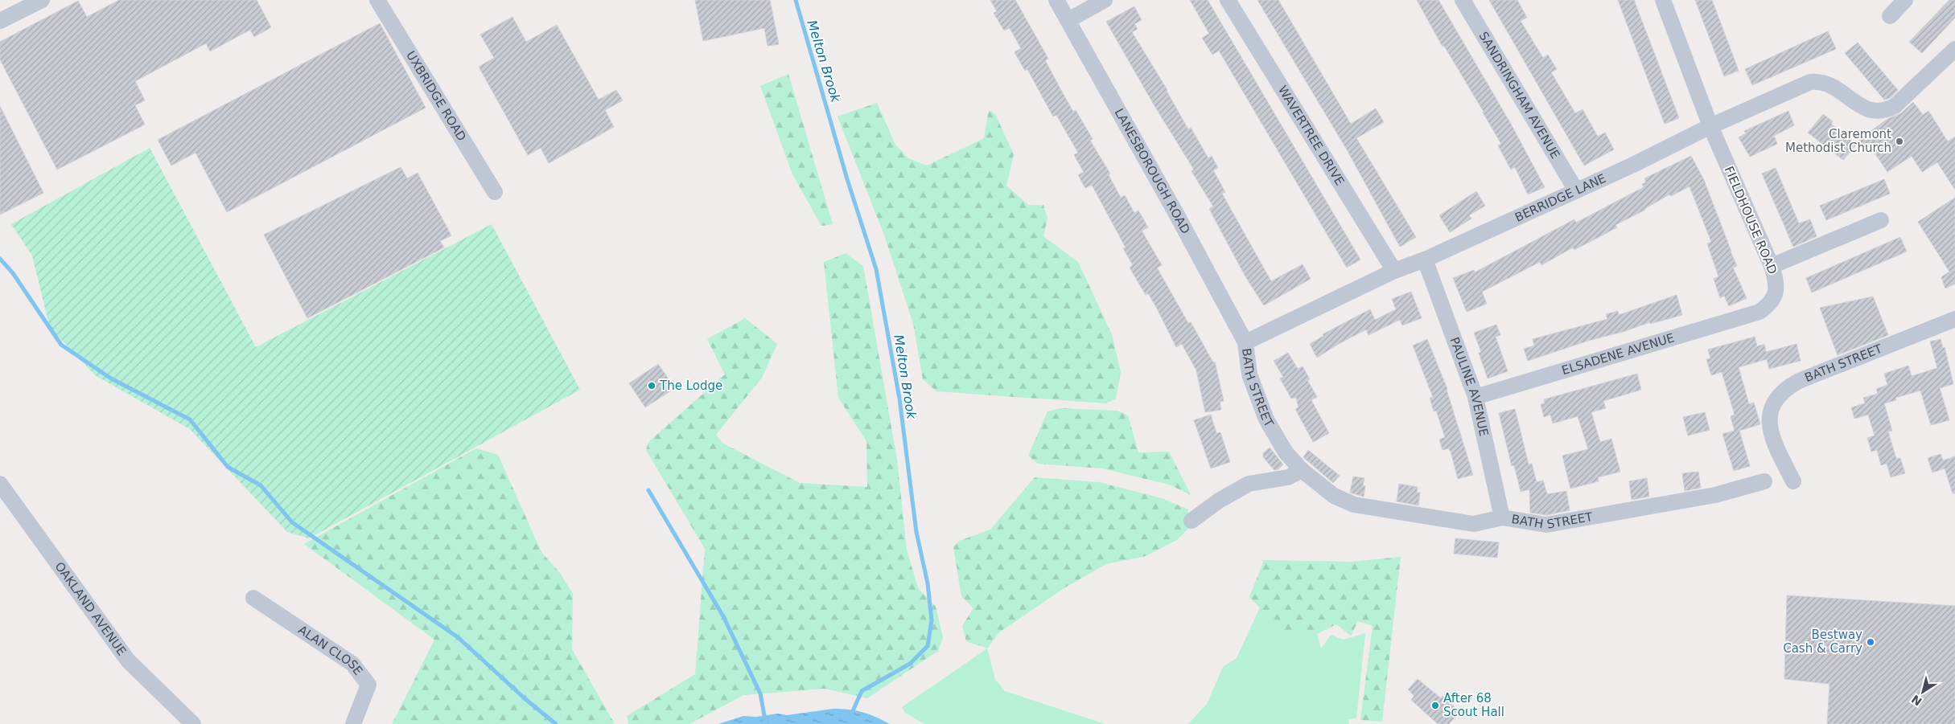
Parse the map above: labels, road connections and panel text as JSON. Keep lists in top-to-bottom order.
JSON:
{
  "streets": {
    "street": [
      "SANDRINGHAM AVENUE",
      "UXBRIDGE ROAD",
      "WAVERTREE DRIVE",
      "LANESBOROUGH ROAD",
      "BERRIDGE LANE",
      "FIELDHOUSE ROAD",
      "ELSADENE AVENUE",
      "BATH STREET",
      "PAULINE AVENUE",
      "OAKLAND AVENUE",
      "ALAN CLOSE"
    ]
  },
  "crossings": [
    ["SANDRINGHAM AVENUE", "BERRIDGE LANE"],
    ["WAVERTREE DRIVE", "BERRIDGE LANE"],
    ["LANESBOROUGH ROAD", "BERRIDGE LANE"],
    ["LANESBOROUGH ROAD", "BATH STREET"],
    ["BERRIDGE LANE", "FIELDHOUSE ROAD"],
    ["BERRIDGE LANE", "BATH STREET"],
    ["BERRIDGE LANE", "PAULINE AVENUE"],
    ["FIELDHOUSE ROAD", "ELSADENE AVENUE"],
    ["ELSADENE AVENUE", "PAULINE AVENUE"],
    ["BATH STREET", "PAULINE AVENUE"]
  ],
  "water": ["Melton Brook"],
  "places": [
    "Claremont Methodist Church",
    "The Lodge",
    "Bestway Cash & Carry",
    "After 68 Scout Hall"
  ],
  "north": "bottom left"
}
